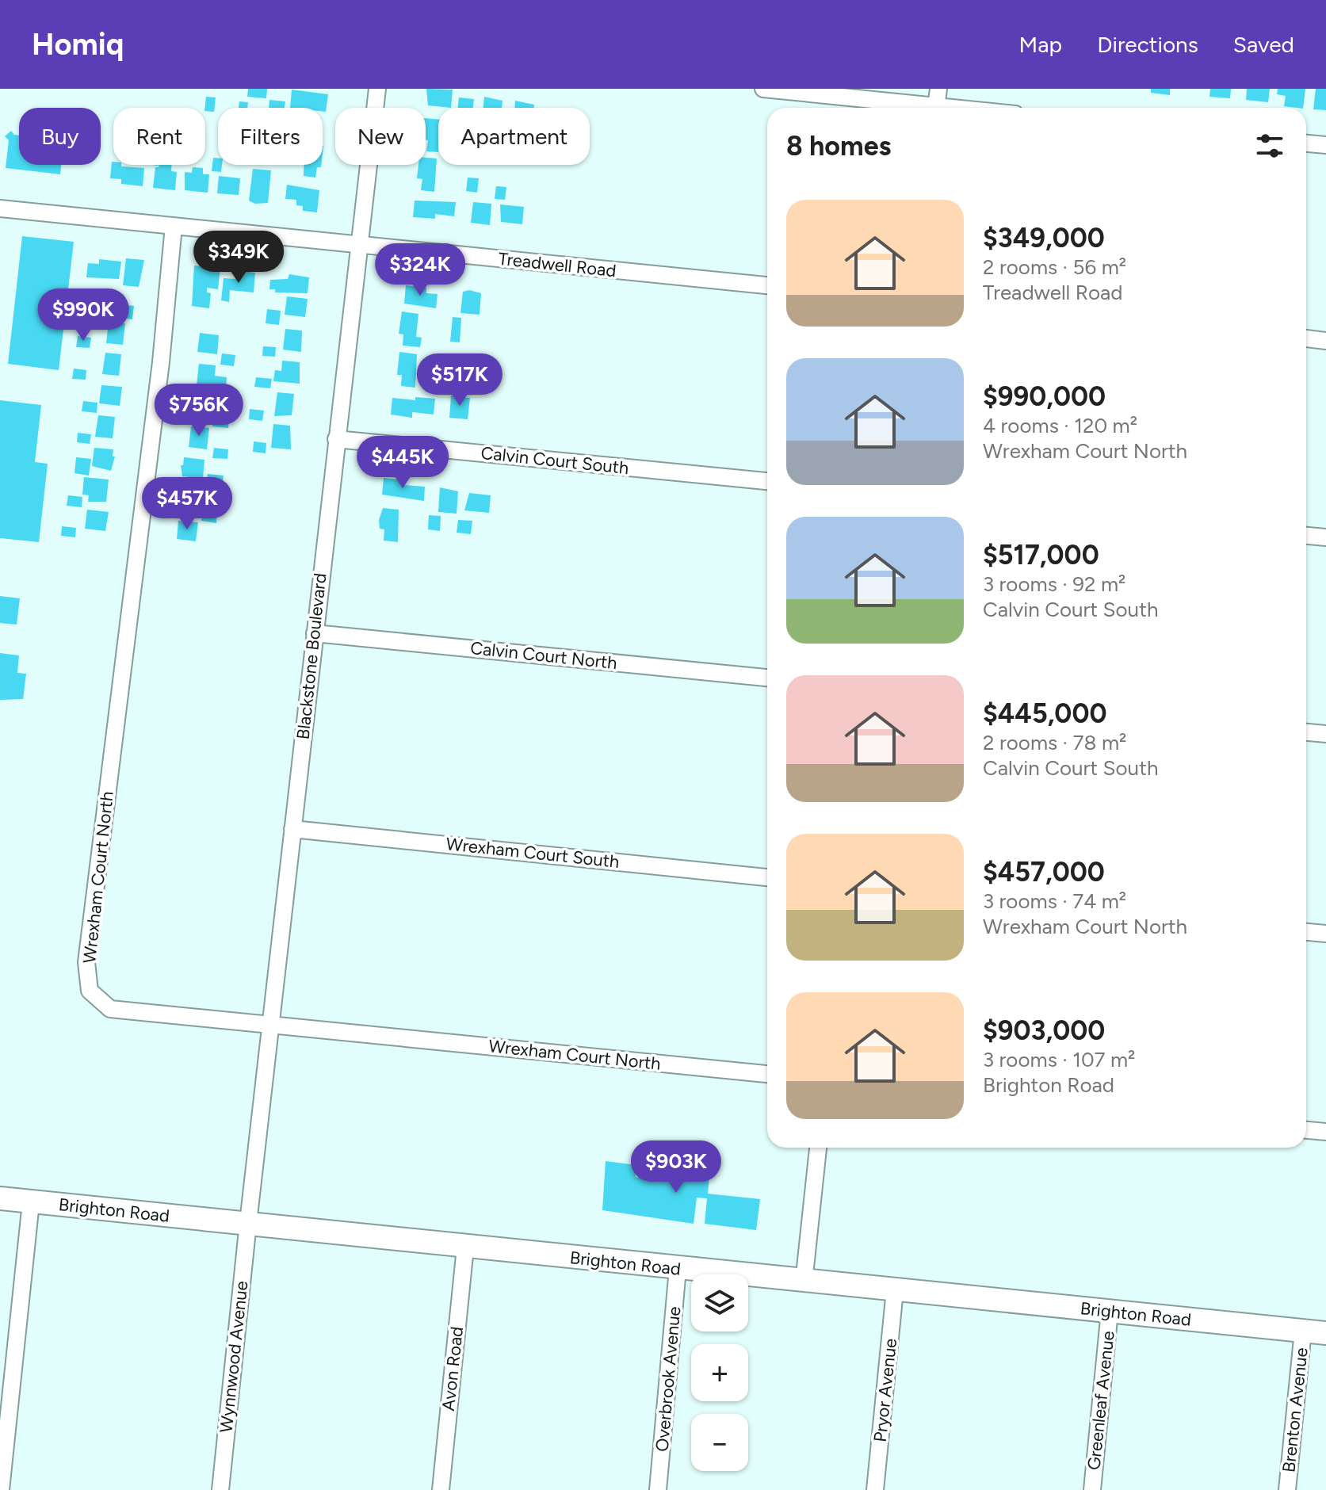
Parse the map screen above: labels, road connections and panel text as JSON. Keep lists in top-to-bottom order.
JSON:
{
  "streets": {
    "street": [
      "Treadwell Road",
      "Calvin Court South",
      "Calvin Court North",
      "Blackstone Boulevard",
      "Wrexham Court South",
      "Wrexham Court North",
      "Brighton Road",
      "Wynnwood Avenue",
      "Avon Road",
      "Overbrook Avenue",
      "Pryor Avenue",
      "Greenleaf Avenue",
      "Brenton Avenue"
    ]
  },
  "crossings": [
    ["Treadwell Road", "Blackstone Boulevard"],
    ["Treadwell Road", "Wrexham Court North"],
    ["Calvin Court South", "Blackstone Boulevard"],
    ["Calvin Court North", "Blackstone Boulevard"],
    ["Blackstone Boulevard", "Wrexham Court South"],
    ["Blackstone Boulevard", "Wrexham Court North"],
    ["Blackstone Boulevard", "Brighton Road"],
    ["Blackstone Boulevard", "Wynnwood Avenue"],
    ["Brighton Road", "Wynnwood Avenue"],
    ["Brighton Road", "Avon Road"],
    ["Brighton Road", "Overbrook Avenue"],
    ["Brighton Road", "Pryor Avenue"],
    ["Brighton Road", "Greenleaf Avenue"],
    ["Brighton Road", "Brenton Avenue"]
  ],
  "page": {
    "header": "Homiq",
    "nav": ["Map", "Directions", "Saved"],
    "chip": [
      "Buy",
      "Rent",
      "Filters",
      "New",
      "Apartment"
    ],
    "heading": "8 homes",
    "list": [
      {
        "name": "$349,000",
        "note": "2 rooms · 56 m² · Treadwell Road"
      },
      {
        "name": "$990,000",
        "note": "4 rooms · 120 m² · Wrexham Court North"
      },
      {
        "name": "$517,000",
        "note": "3 rooms · 92 m² · Calvin Court South"
      },
      {
        "name": "$445,000",
        "note": "2 rooms · 78 m² · Calvin Court South"
      },
      {
        "name": "$457,000",
        "note": "3 rooms · 74 m² · Wrexham Court North"
      },
      {
        "name": "$903,000",
        "note": "3 rooms · 107 m² · Brighton Road"
      }
    ],
    "price": [
      "$349K",
      "$324K",
      "$990K",
      "$517K",
      "$756K",
      "$445K",
      "$457K",
      "$903K"
    ],
    "map_buttons": ["+", "−"]
  }
}
